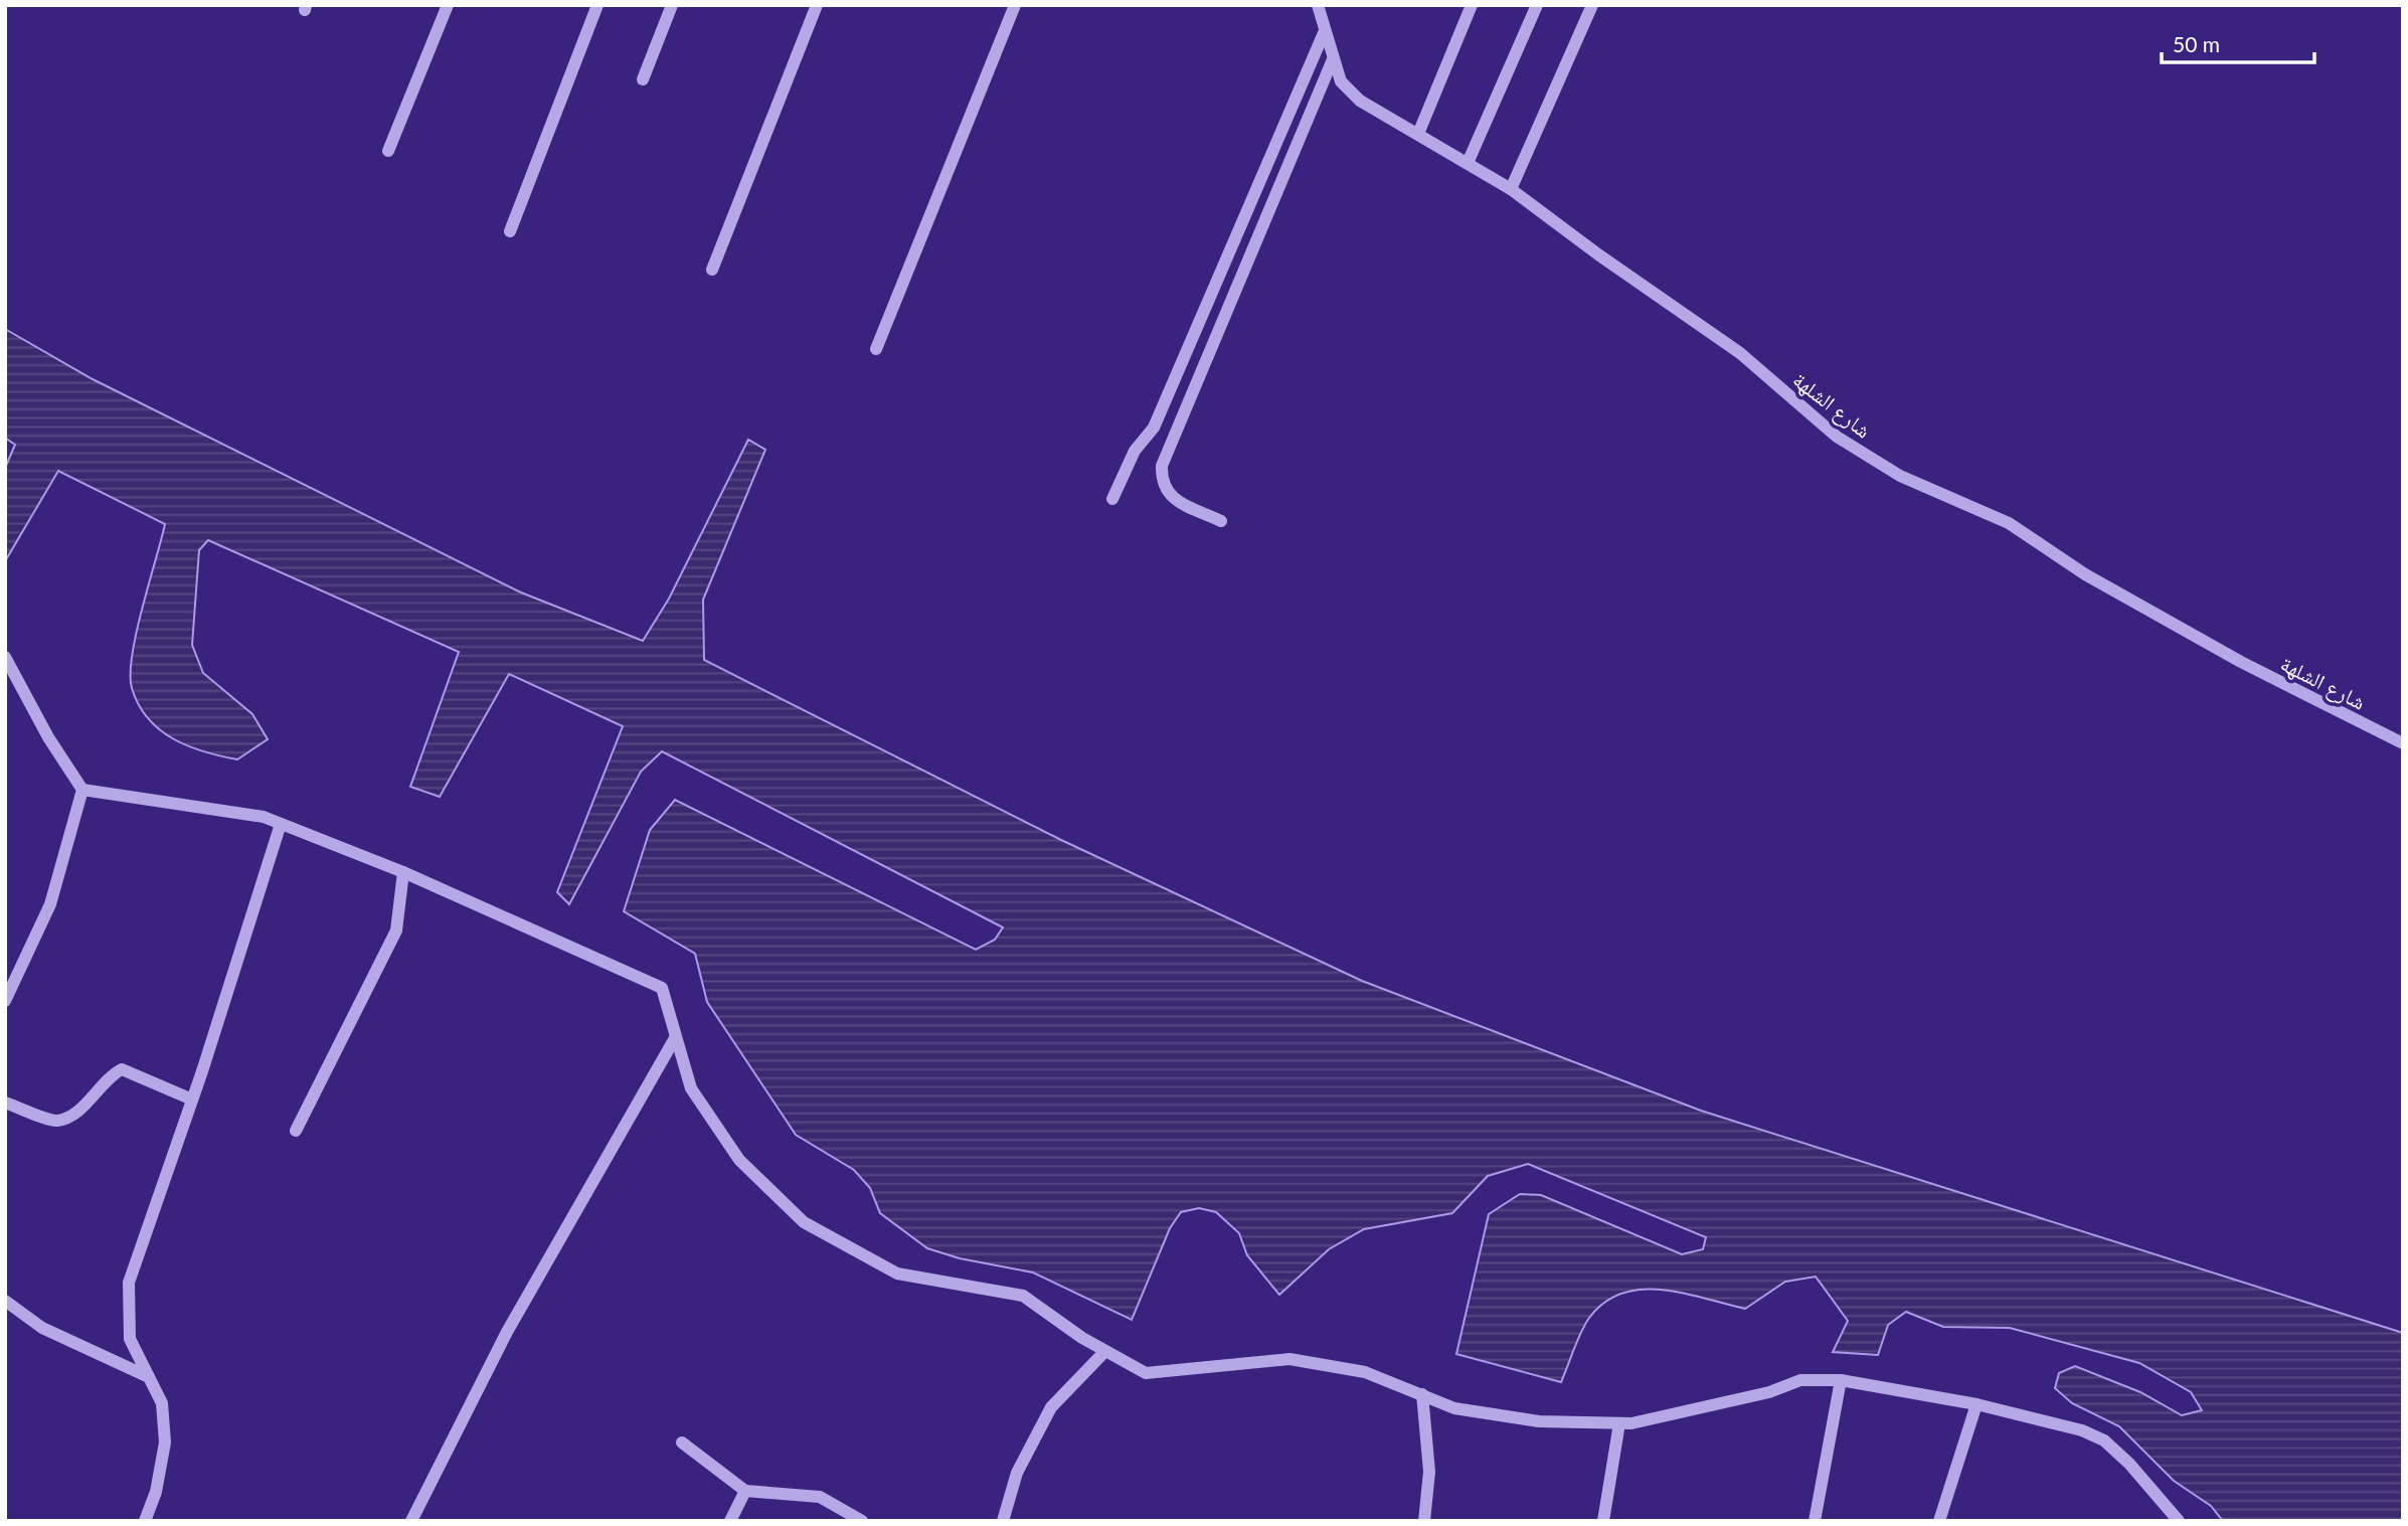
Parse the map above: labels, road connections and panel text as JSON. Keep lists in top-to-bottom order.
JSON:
{
  "streets": {
    "street": ["شارع الشلهة"]
  },
  "scale_bar": "50 m"
}
